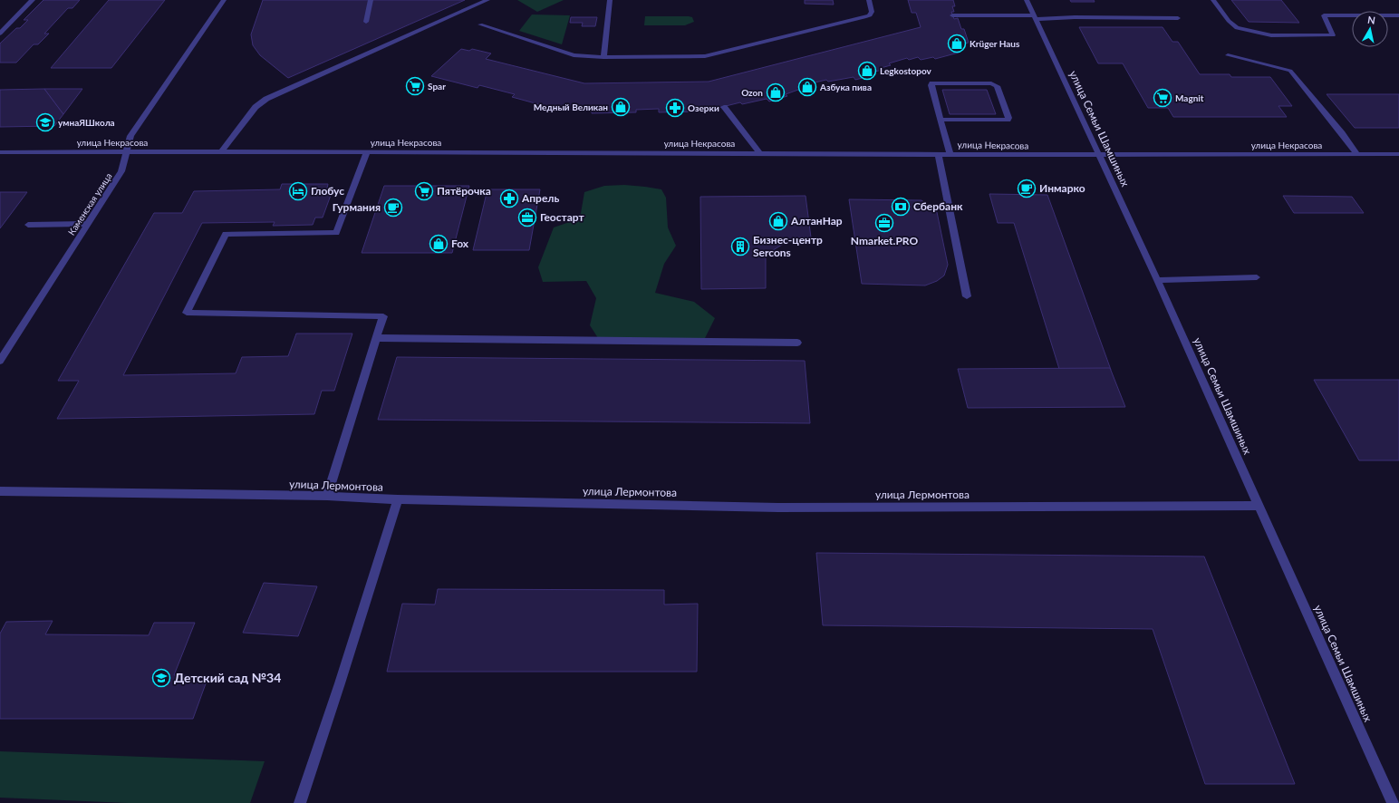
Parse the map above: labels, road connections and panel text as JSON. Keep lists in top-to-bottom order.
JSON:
{
  "streets": {
    "street": [
      "улица Семьи Шамшиных",
      "улица Некрасова",
      "Каменская улица",
      "улица Лермонтова"
    ]
  },
  "crossings": [
    ["улица Семьи Шамшиных", "улица Некрасова"],
    ["улица Семьи Шамшиных", "улица Лермонтова"],
    ["улица Некрасова", "Каменская улица"]
  ],
  "places": {
    "shop": [
      "Krüger Haus",
      "Legkostopov",
      "Азбука пива",
      "Ozon",
      "Медный Великан",
      "АлтанНар",
      "Fox"
    ],
    "supermarket": ["Spar", "Magnit", "Пятёрочка"],
    "pharmacy": ["Озерки", "Апрель"],
    "school or university": ["умнаЯШкола", "Детский сад №34"],
    "cafe": ["Инмарко", "Гурмания"],
    "hotel": ["Глобус"],
    "bank": ["Сбербанк"],
    "office": ["Геостарт", "Nmarket.PRO"],
    "building": ["Бизнес-центр Sercons"]
  },
  "north": "top"
}
